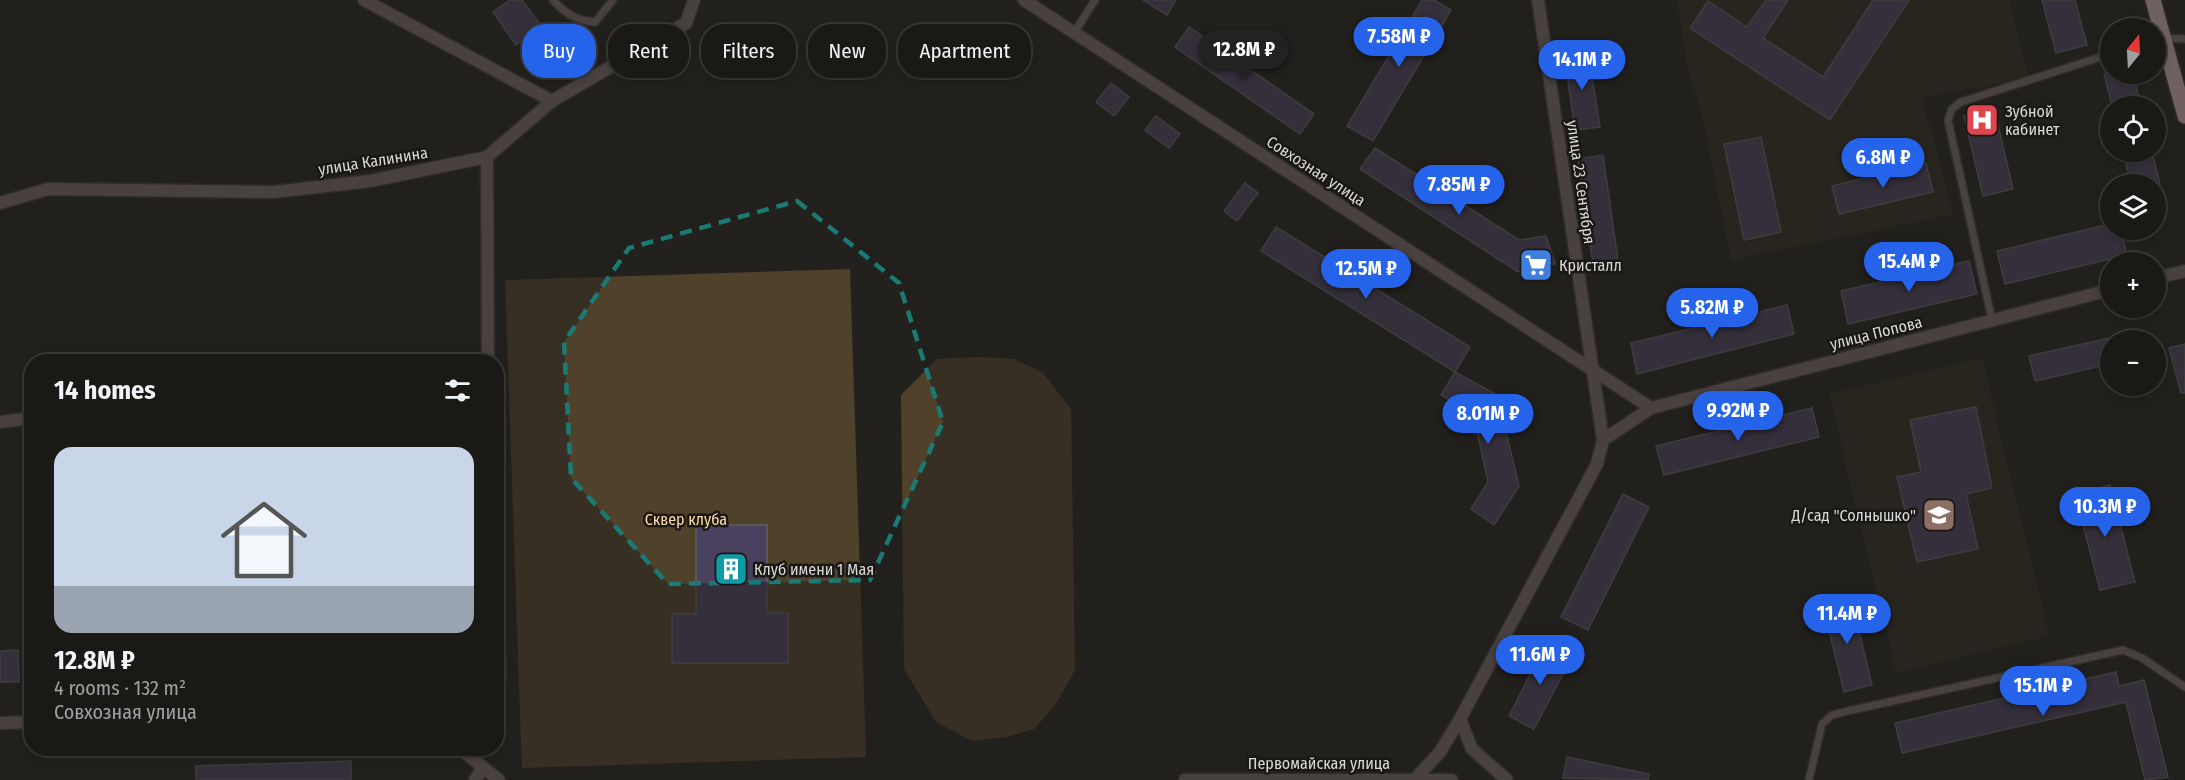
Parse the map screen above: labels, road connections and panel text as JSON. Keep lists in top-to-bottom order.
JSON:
{
  "streets": {
    "street": [
      "улица Калинина",
      "Совхозная улица",
      "улица 23 Сентября",
      "улица Попова",
      "Первомайская улица"
    ]
  },
  "crossings": [
    ["Совхозная улица", "улица 23 Сентября"],
    ["Совхозная улица", "улица Попова"],
    ["улица 23 Сентября", "Первомайская улица"]
  ],
  "parks": ["Сквер клуба"],
  "places": {
    "hospital": ["Зубной кабинет"],
    "supermarket": ["Кристалл"],
    "school or university": ["Д/сад \"Солнышко\""],
    "building": ["Клуб имени 1 Мая"]
  },
  "north": "top",
  "page": {
    "price": [
      "7.58M ₽",
      "12.8M ₽",
      "14.1M ₽",
      "6.8M ₽",
      "7.85M ₽",
      "15.4M ₽",
      "12.5M ₽",
      "5.82M ₽",
      "9.92M ₽",
      "8.01M ₽",
      "10.3M ₽",
      "11.4M ₽",
      "11.6M ₽",
      "15.1M ₽"
    ],
    "map_buttons": ["+", "−"],
    "chip": [
      "Buy",
      "Rent",
      "Filters",
      "New",
      "Apartment"
    ],
    "heading": "14 homes",
    "list": [
      {
        "name": "12.8M ₽",
        "note": "4 rooms · 132 m² · Совхозная улица"
      }
    ]
  }
}
